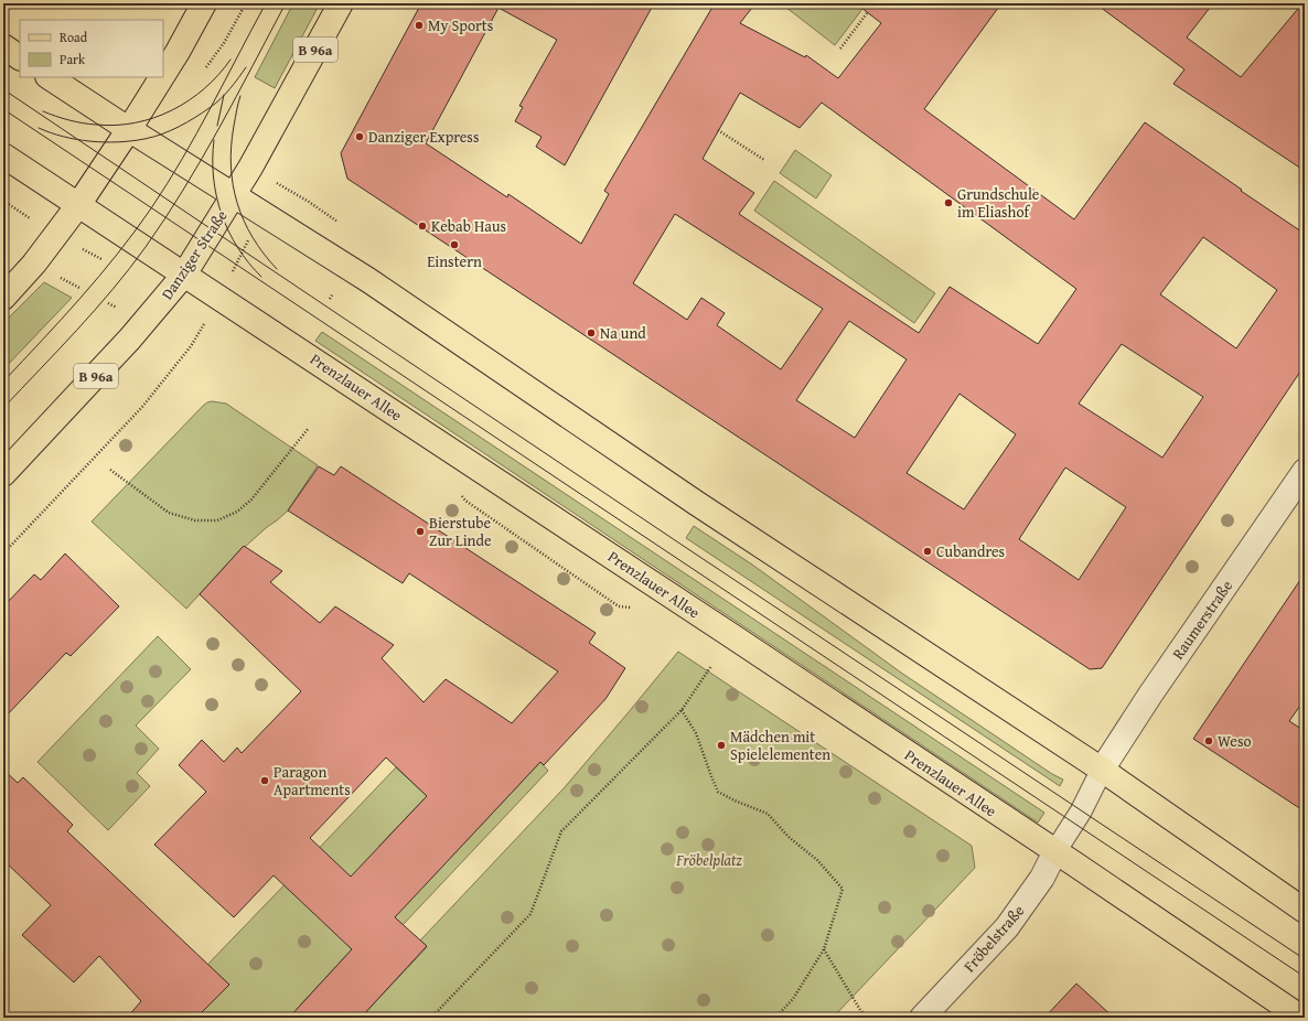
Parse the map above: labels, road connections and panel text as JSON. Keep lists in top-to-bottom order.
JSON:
{
  "streets": {
    "main road": ["B 96a", "Danziger Straße", "Prenzlauer Allee"],
    "street": ["Raumerstraße", "Fröbelstraße"]
  },
  "crossings": [
    ["Danziger Straße", "Prenzlauer Allee"],
    ["Prenzlauer Allee", "Fröbelstraße"]
  ],
  "parks": ["Fröbelplatz"],
  "places": [
    "My Sports",
    "Danziger Express",
    "Grundschule im Eliashof",
    "Kebab Haus",
    "Einstern",
    "Na und",
    "Bierstube Zur Linde",
    "Cubandres",
    "Weso",
    "Mädchen mit Spielelementen",
    "Paragon Apartments"
  ],
  "legend": ["Road", "Park"]
}
